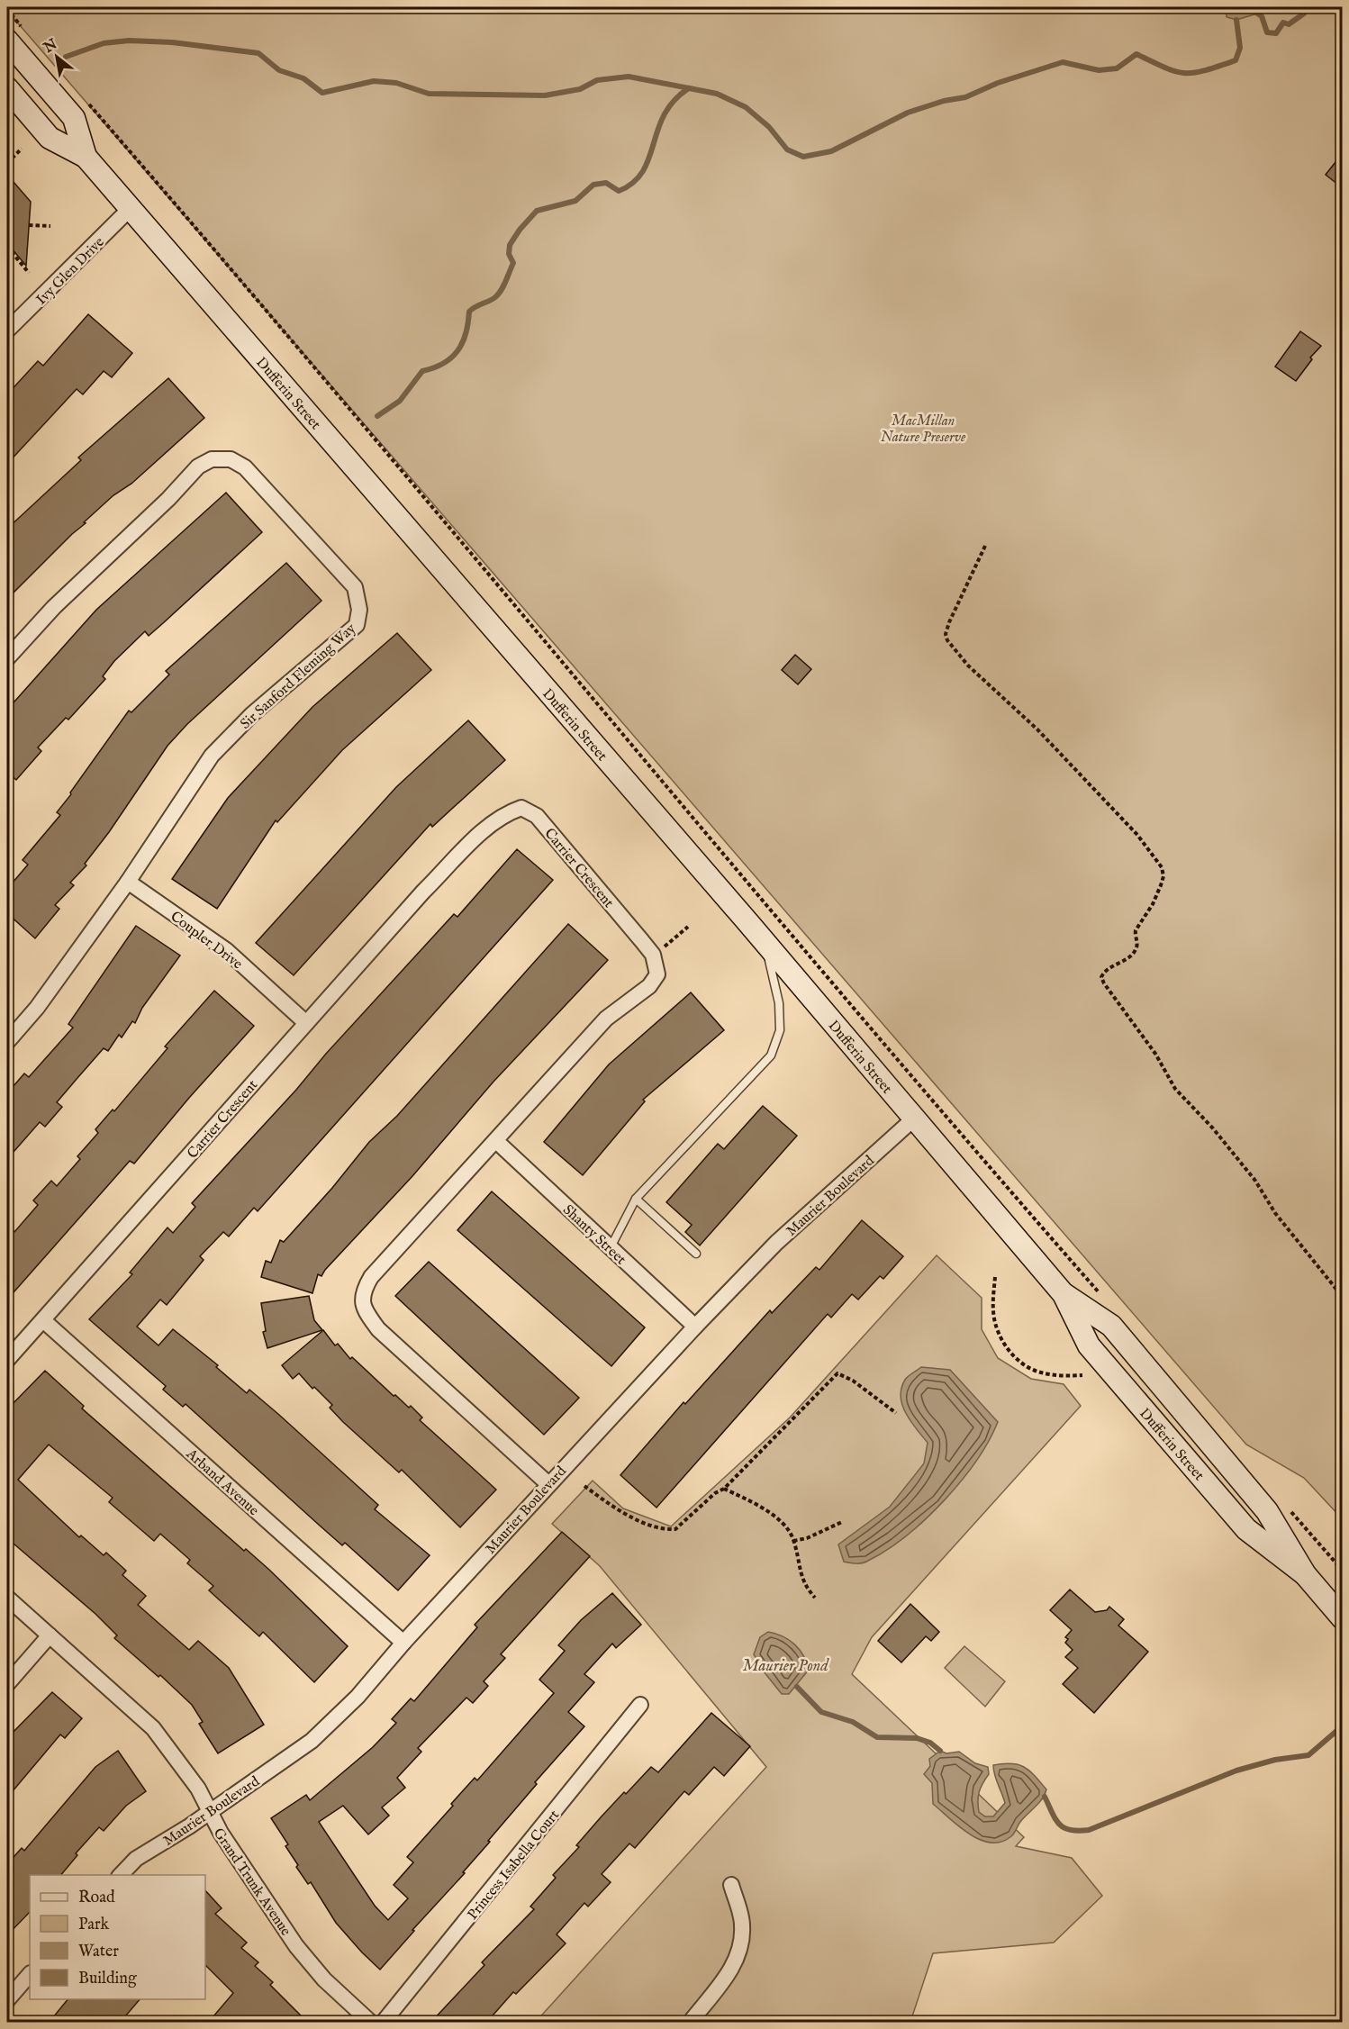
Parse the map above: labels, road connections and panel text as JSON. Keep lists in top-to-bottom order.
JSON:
{
  "streets": {
    "main road": ["Dufferin Street"],
    "street": [
      "Ivy Glen Drive",
      "Sir Sanford Fleming Way",
      "Carrier Crescent",
      "Coupler Drive",
      "Maurier Boulevard",
      "Shanty Street",
      "Arband Avenue",
      "Princess Isabella Court",
      "Grand Trunk Avenue"
    ]
  },
  "crossings": [
    ["Ivy Glen Drive", "Dufferin Street"],
    ["Dufferin Street", "Maurier Boulevard"],
    ["Sir Sanford Fleming Way", "Coupler Drive"],
    ["Carrier Crescent", "Coupler Drive"],
    ["Carrier Crescent", "Maurier Boulevard"],
    ["Carrier Crescent", "Shanty Street"],
    ["Carrier Crescent", "Arband Avenue"],
    ["Maurier Boulevard", "Shanty Street"],
    ["Maurier Boulevard", "Arband Avenue"],
    ["Maurier Boulevard", "Grand Trunk Avenue"]
  ],
  "water": ["Maurier Pond"],
  "parks": ["MacMillan Nature Preserve"],
  "legend": [
    "Road",
    "Park",
    "Water",
    "Building"
  ],
  "north": "top left"
}
